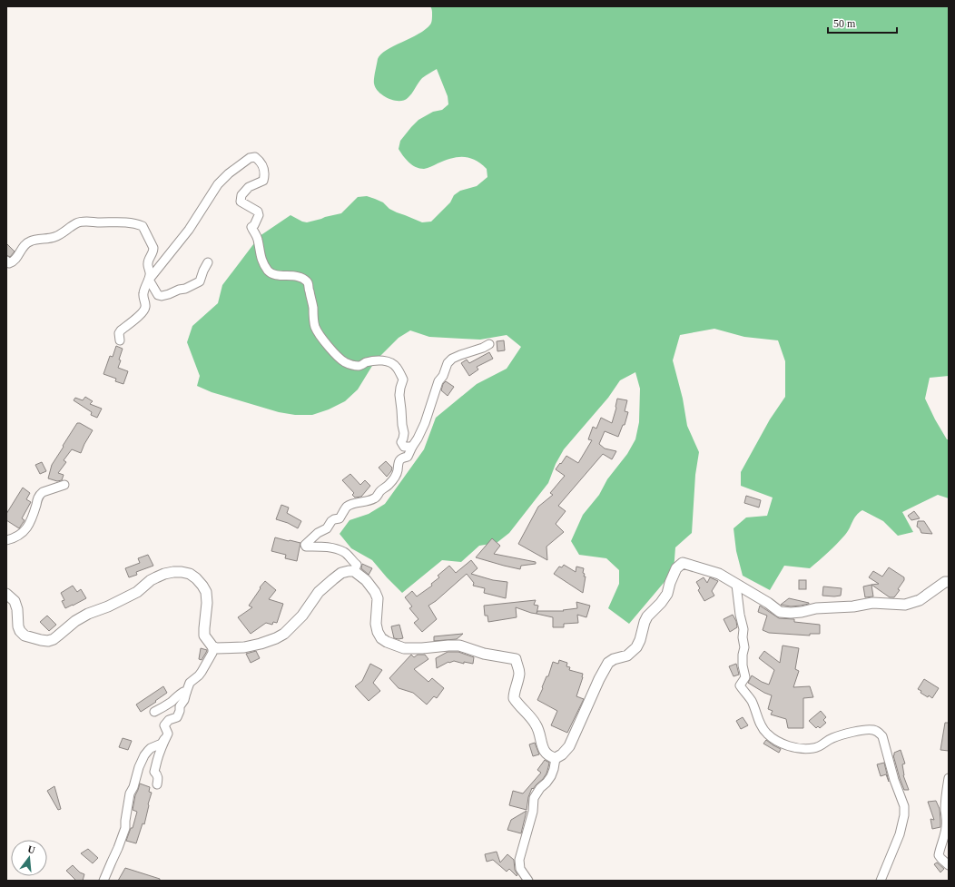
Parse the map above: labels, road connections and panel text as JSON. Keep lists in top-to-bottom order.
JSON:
{
  "scale_bar": "50 m",
  "north": "top"
}
